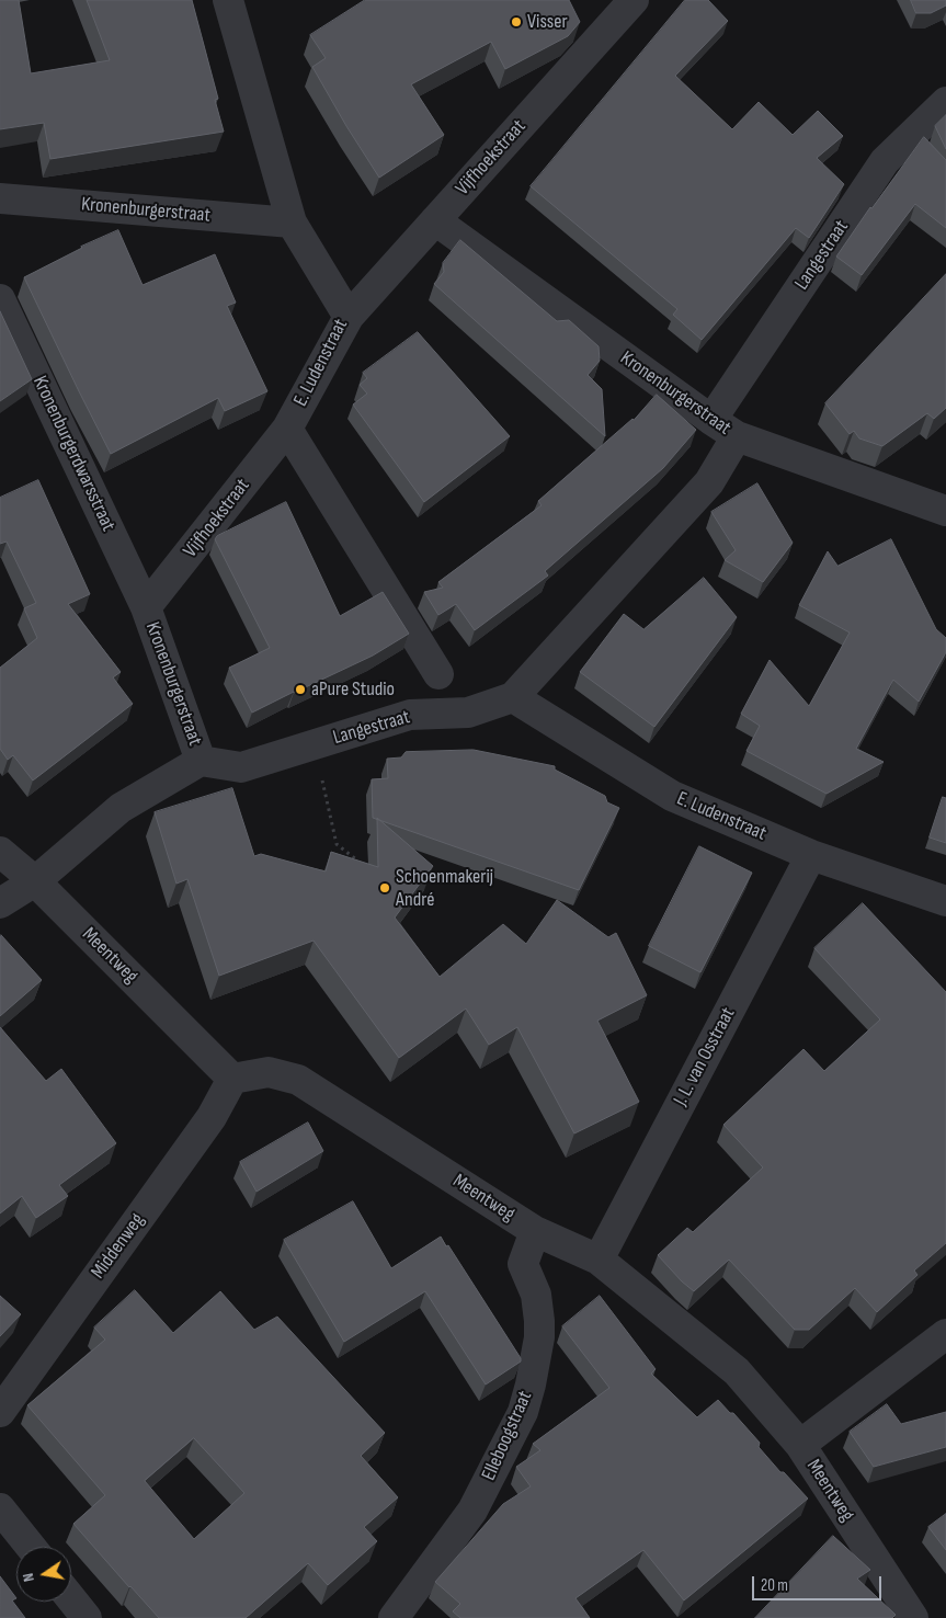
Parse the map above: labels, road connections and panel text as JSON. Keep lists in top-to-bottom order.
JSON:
{
  "streets": {
    "street": [
      "Vijfhoekstraat",
      "Kronenburgerstraat",
      "Langestraat",
      "E. Ludenstraat",
      "Kronenburgerdwarsstraat",
      "Meentweg",
      "J. L. van Osstraat",
      "Middenweg",
      "Elleboogstraat"
    ]
  },
  "crossings": [
    ["Vijfhoekstraat", "Kronenburgerstraat"],
    ["Vijfhoekstraat", "E. Ludenstraat"],
    ["Vijfhoekstraat", "Kronenburgerdwarsstraat"],
    ["Kronenburgerstraat", "Langestraat"],
    ["Kronenburgerstraat", "E. Ludenstraat"],
    ["Kronenburgerstraat", "Kronenburgerdwarsstraat"],
    ["Langestraat", "E. Ludenstraat"],
    ["E. Ludenstraat", "J. L. van Osstraat"],
    ["Meentweg", "J. L. van Osstraat"],
    ["Meentweg", "Middenweg"],
    ["Meentweg", "Elleboogstraat"]
  ],
  "places": ["Visser", "aPure Studio", "Schoenmakerij André"],
  "scale_bar": "20 m",
  "north": "left"
}
